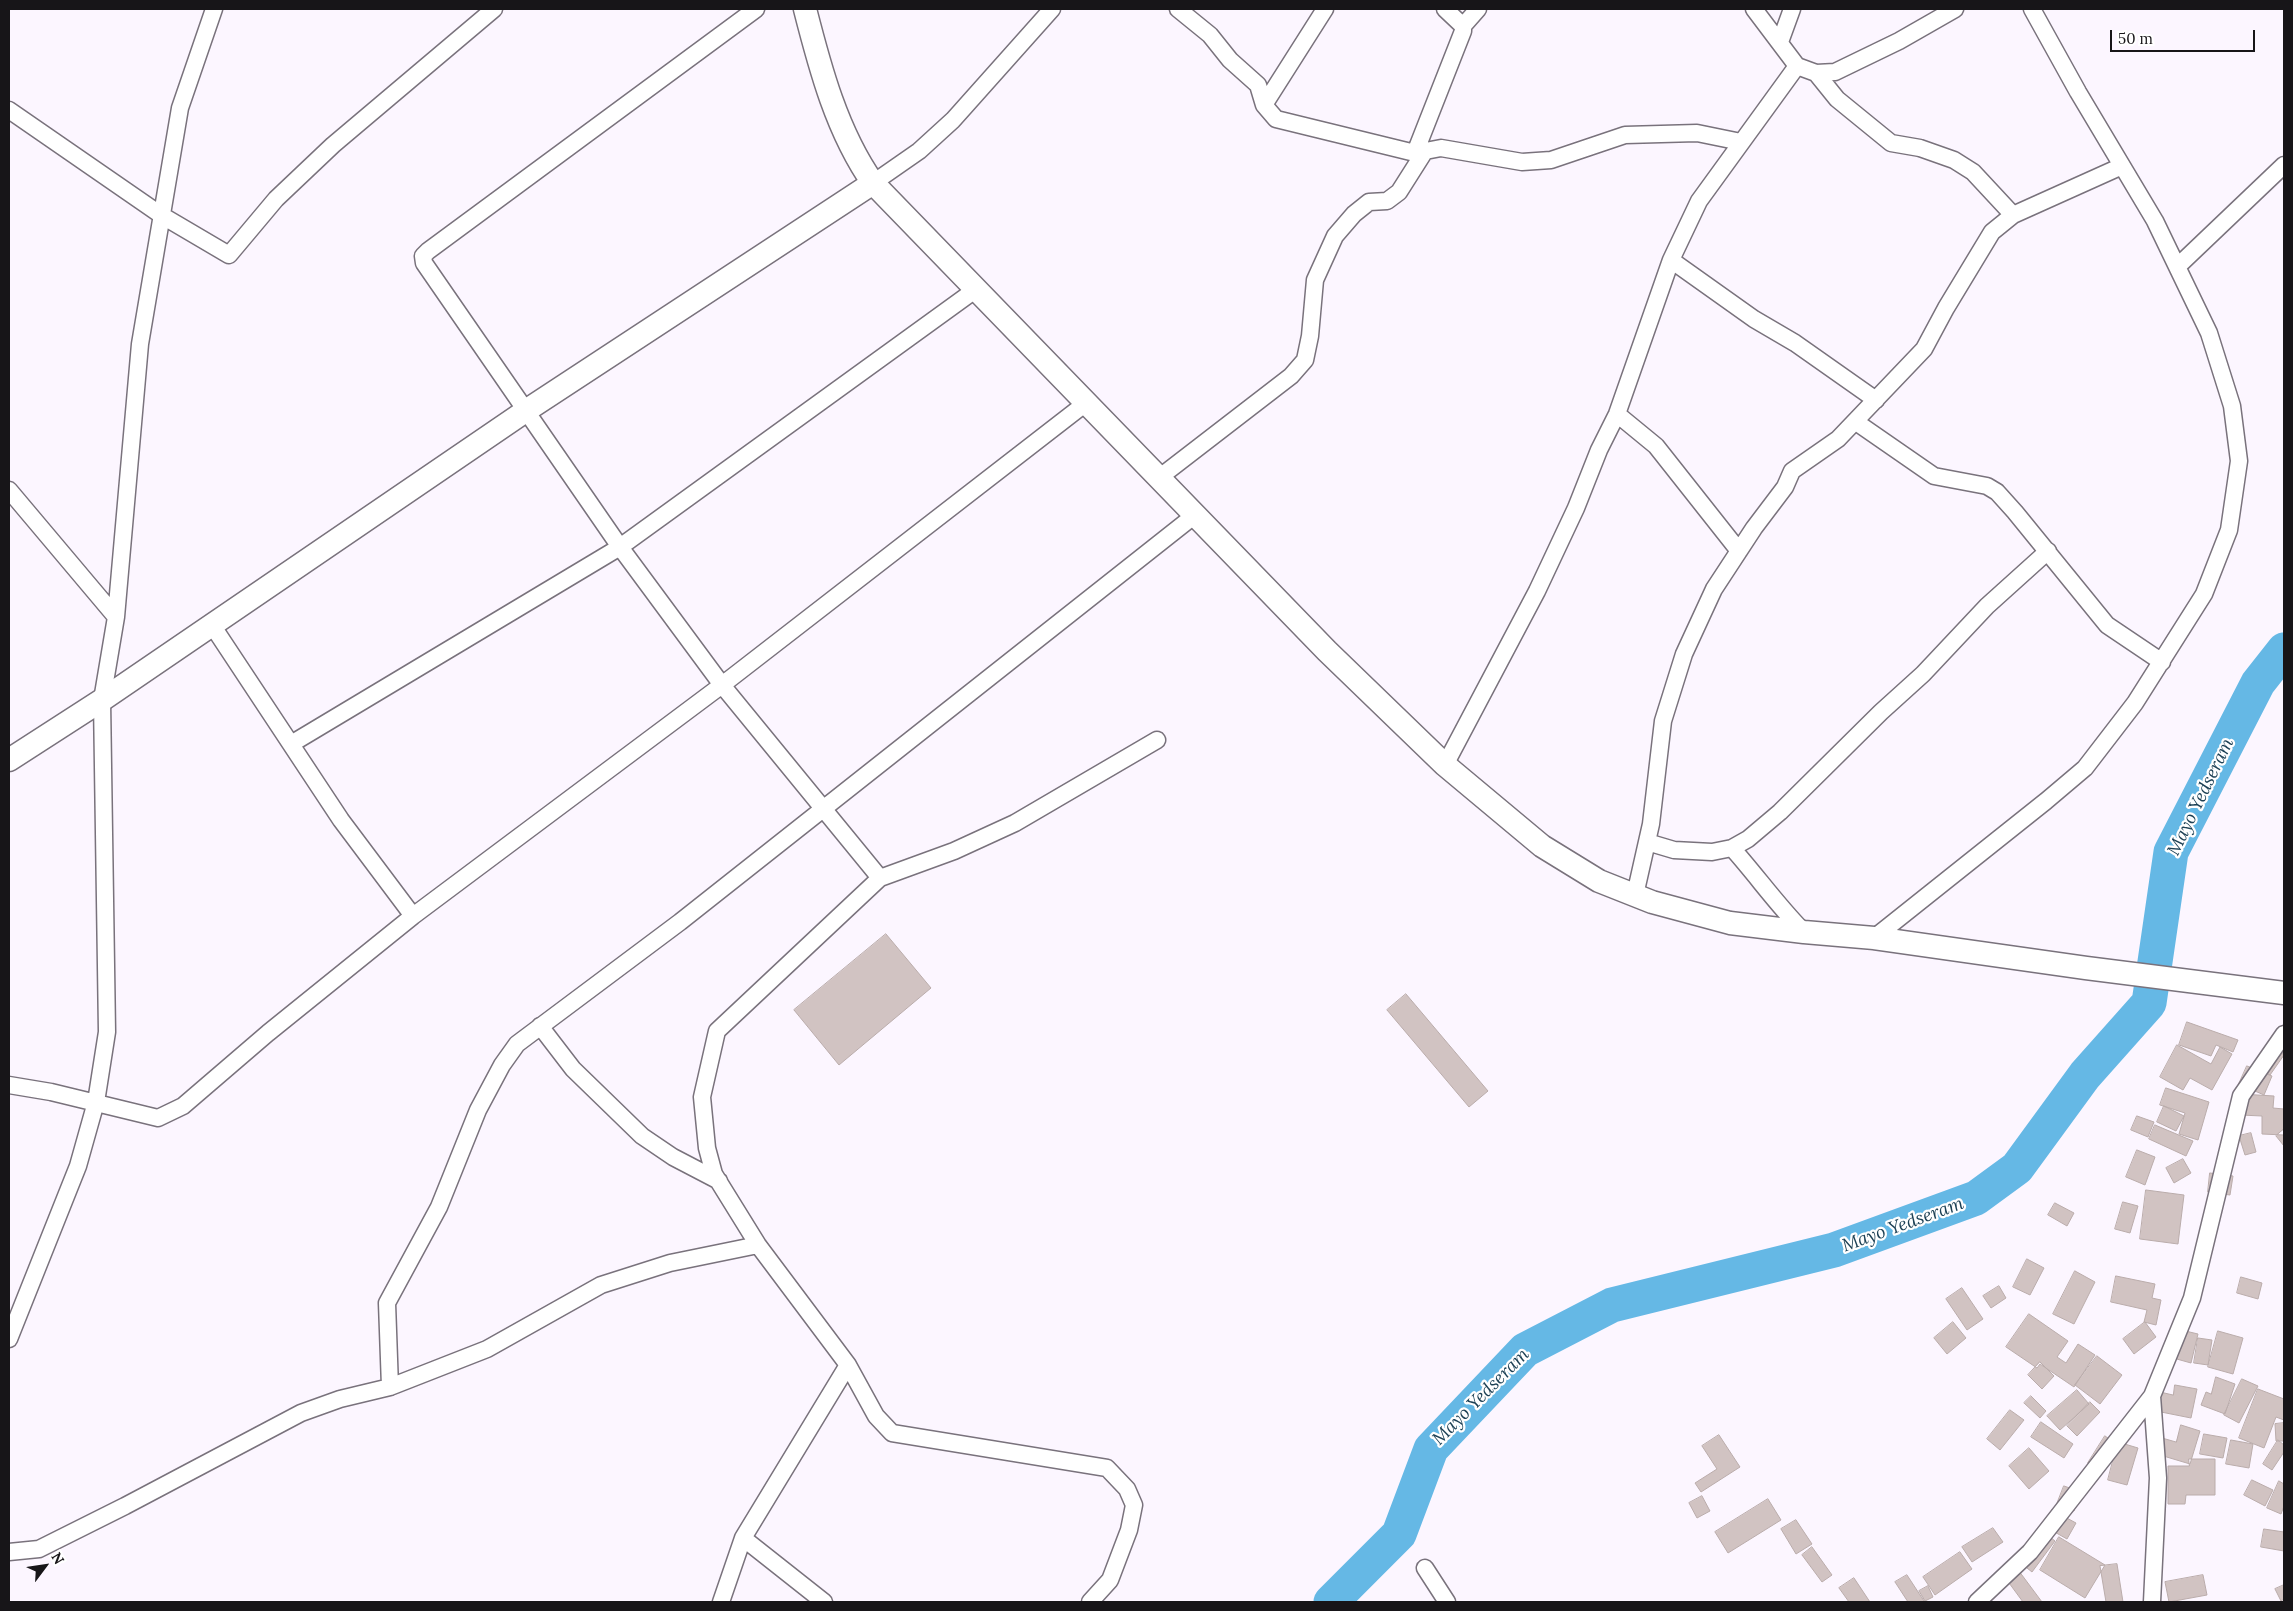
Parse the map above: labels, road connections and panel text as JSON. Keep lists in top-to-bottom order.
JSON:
{
  "water": ["Mayo Yedseram"],
  "scale_bar": "50 m",
  "north": "top right"
}
